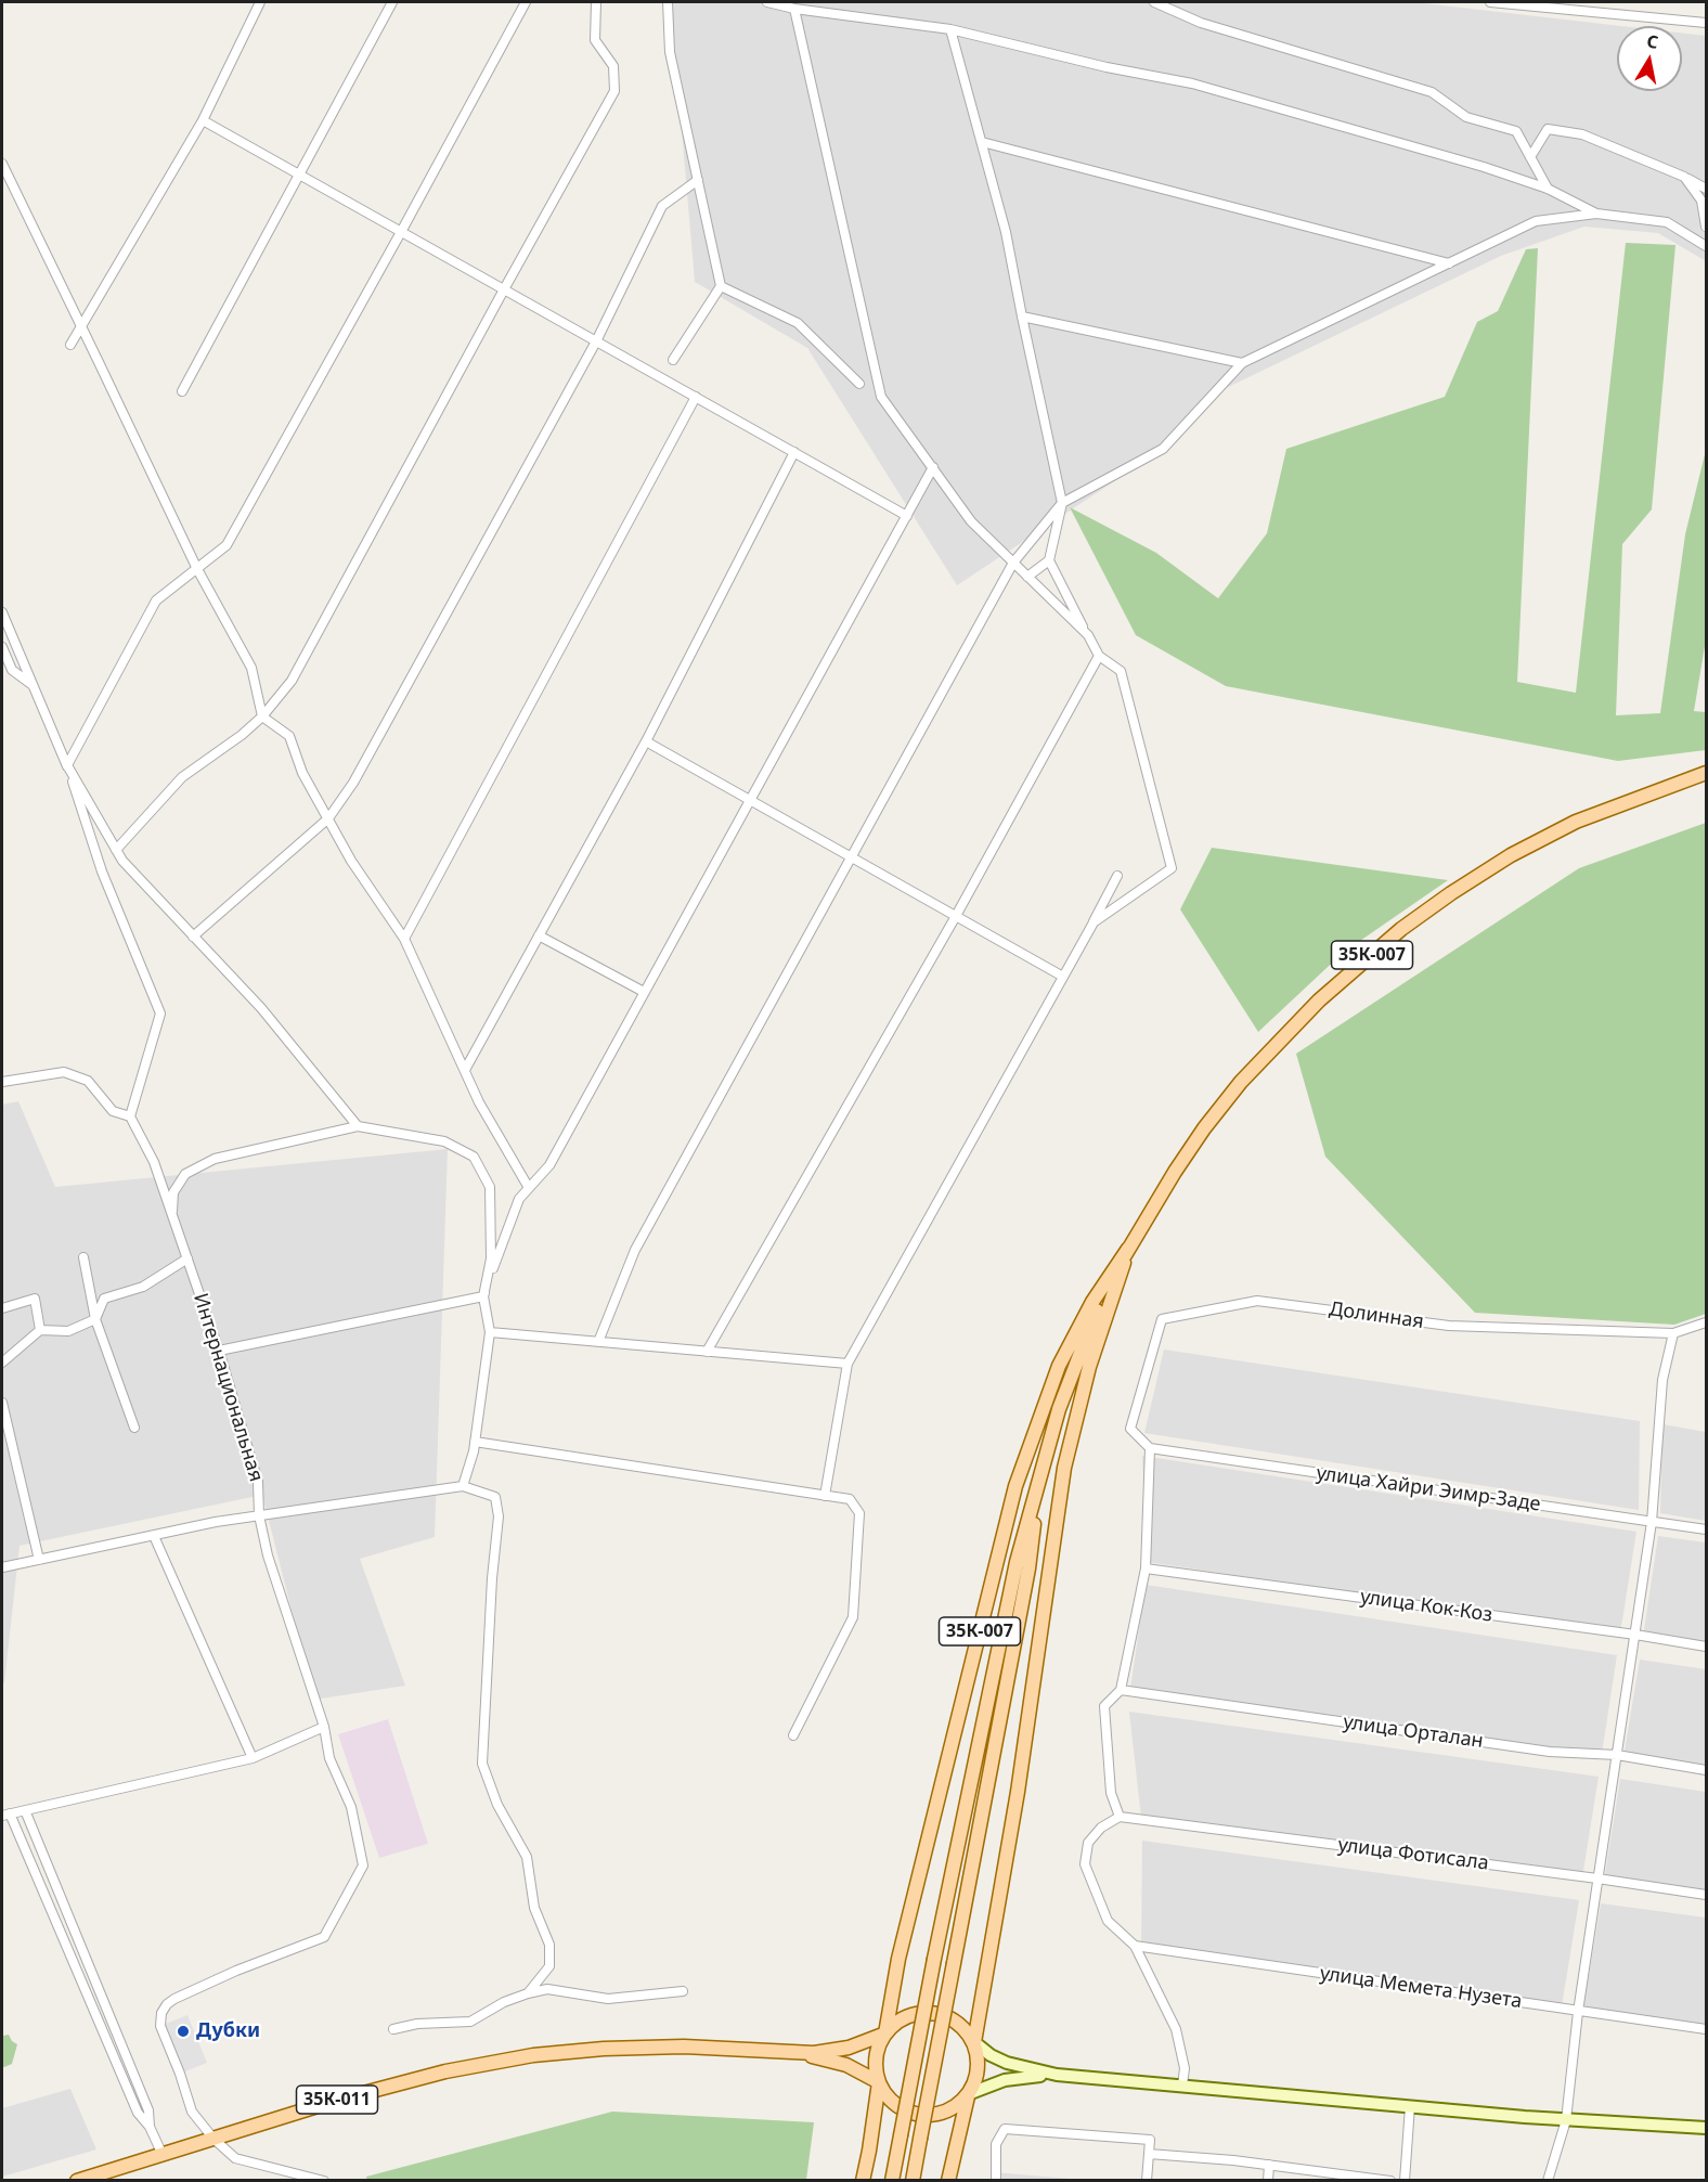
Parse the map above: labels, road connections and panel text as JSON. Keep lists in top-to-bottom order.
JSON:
{
  "streets": {
    "main road": ["35К-007", "35К-011"],
    "street": [
      "Долинная",
      "Интернациональная",
      "улица Хайри Эимр-Заде",
      "улица Кок-Коз",
      "улица Орталан",
      "улица Фотисала",
      "улица Мемета Нузета"
    ]
  },
  "crossings": [
    ["35К-007", "35К-011"],
    ["Долинная", "улица Хайри Эимр-Заде"],
    ["Интернациональная", "35К-011"]
  ],
  "places": ["Дубки"],
  "north": "top"
}
